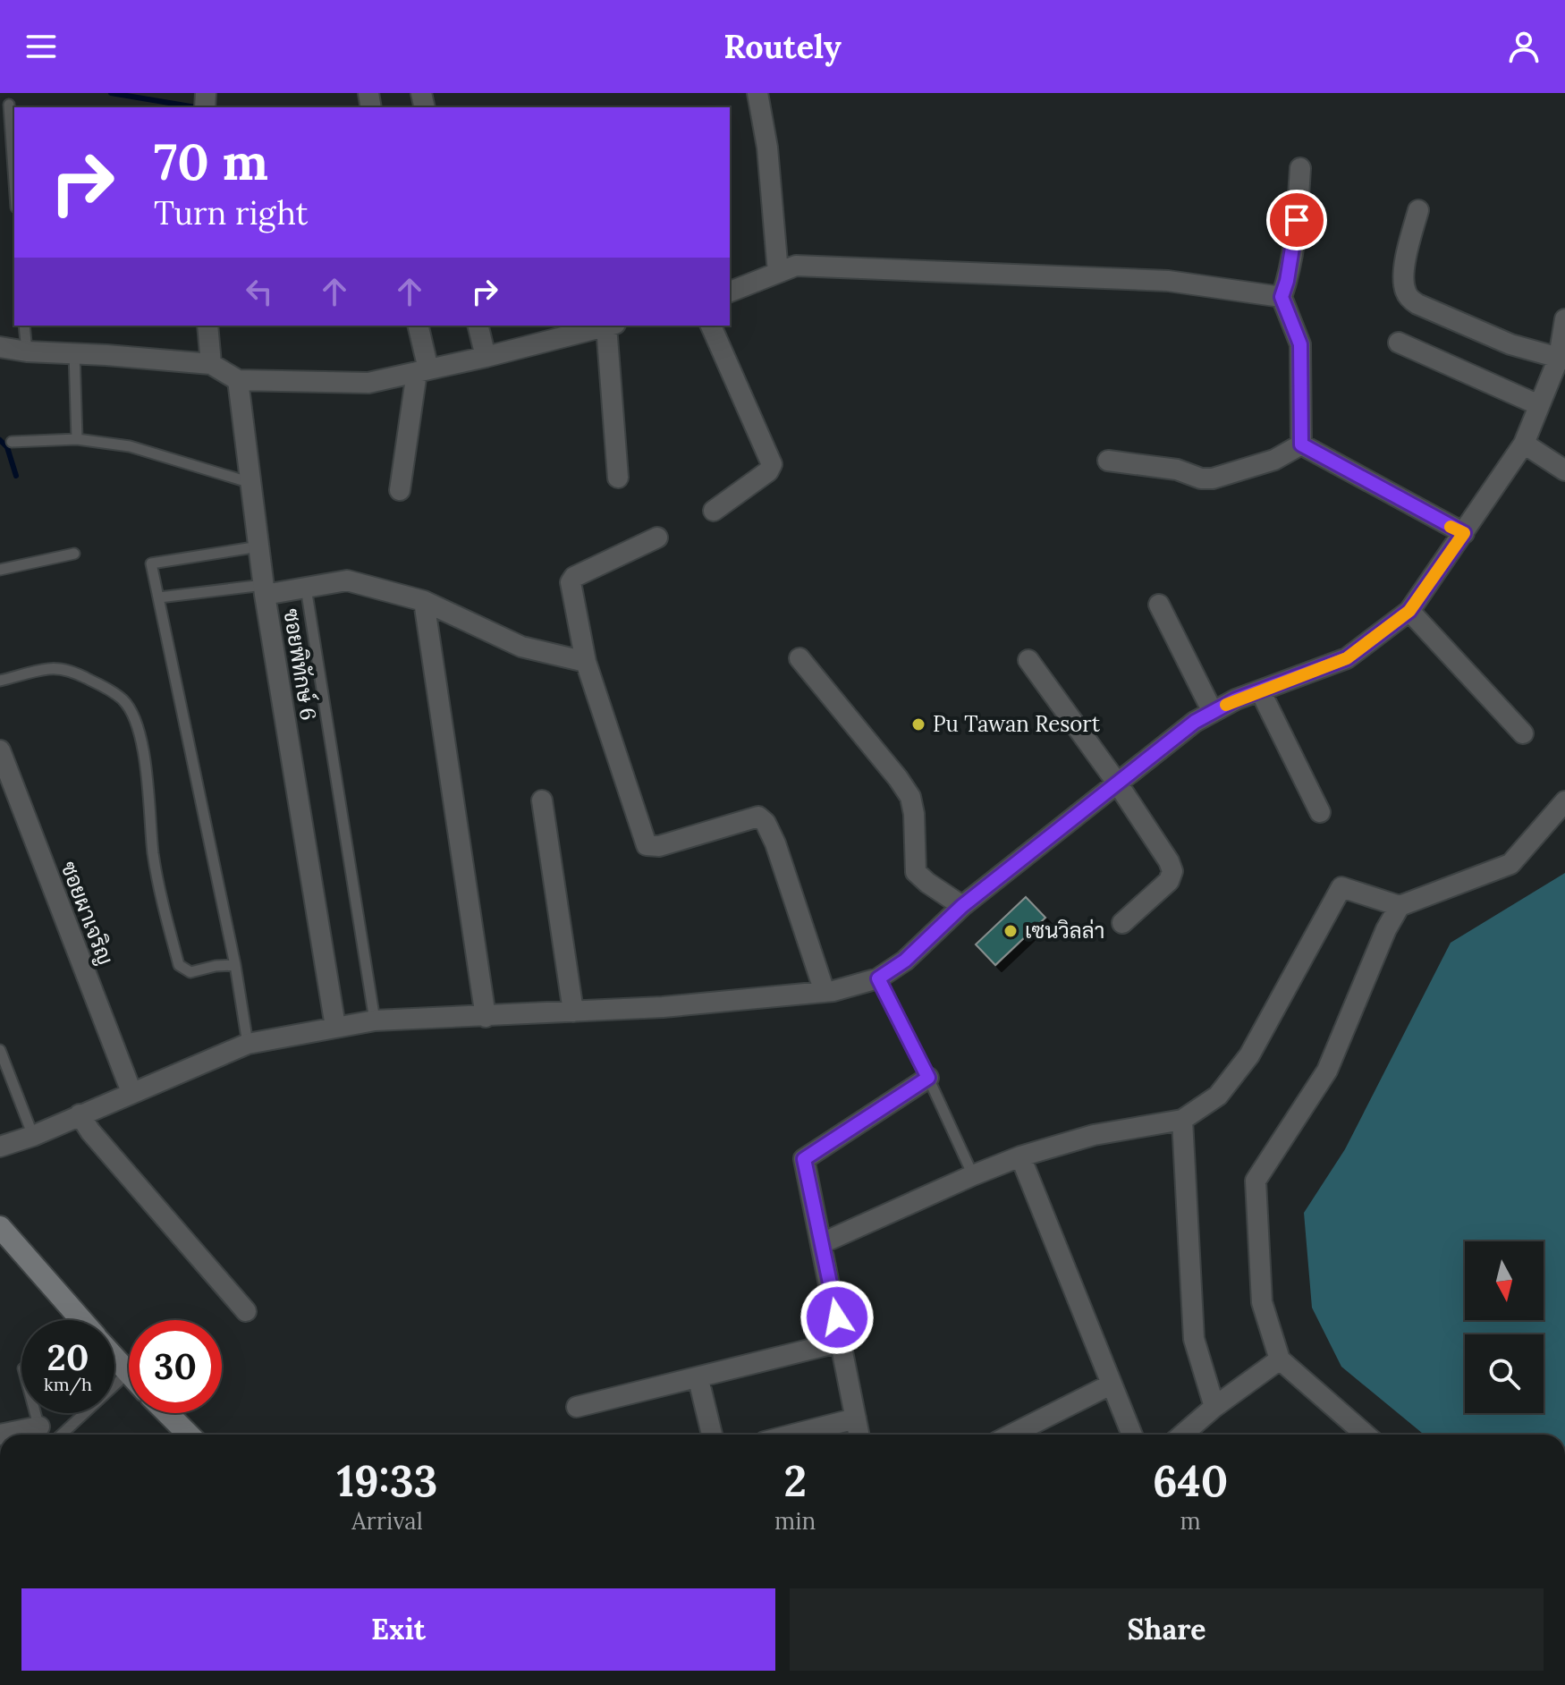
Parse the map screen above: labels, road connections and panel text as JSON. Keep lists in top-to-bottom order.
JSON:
{
  "streets": {
    "street": ["ซอยพิทักษ์ 6", "ซอยผาเจริญ"]
  },
  "places": ["Pu Tawan Resort", "เซนวิลล่า"],
  "north": "bottom",
  "page": {
    "header": "Routely",
    "turn": ["70 m", "Turn right"],
    "speed": "20 km/h",
    "limit": "30",
    "eta": [
      "19:33",
      "Arrival",
      "2",
      "min",
      "640",
      "m"
    ],
    "buttons": ["Exit", "Share"]
  }
}
